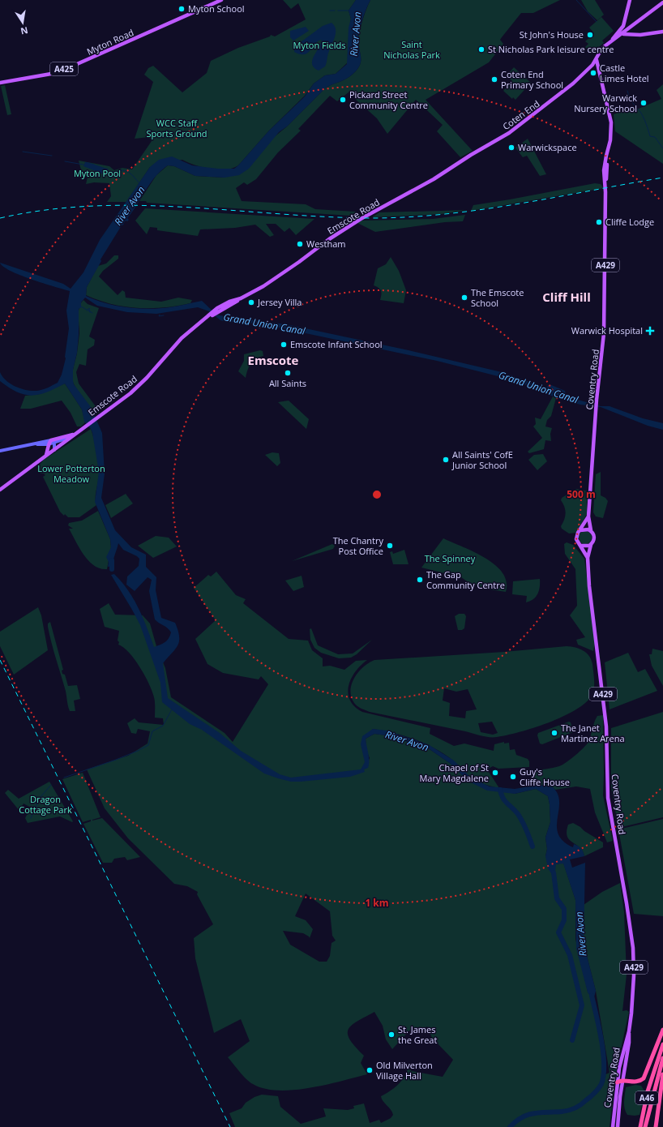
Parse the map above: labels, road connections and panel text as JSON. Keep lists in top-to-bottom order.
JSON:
{
  "streets": {
    "highway": ["A46"],
    "main road": [
      "Myton Road",
      "A425",
      "Coten End",
      "Emscote Road",
      "A429",
      "Coventry Road"
    ]
  },
  "crossings": [
    ["Coten End", "Emscote Road"],
    ["Coten End", "Coventry Road"],
    ["Coventry Road", "A46"]
  ],
  "districts": ["Cliff Hill", "Emscote"],
  "water": ["River Avon", "Grand Union Canal"],
  "parks": [
    "Saint Nicholas Park",
    "Myton Fields",
    "WCC Staff Sports Ground",
    "Myton Pool",
    "Lower Potterton Meadow",
    "The Spinney",
    "Dragon Cottage Park"
  ],
  "places": {
    "other": [
      "Myton School",
      "St John's House",
      "St Nicholas Park leisure centre",
      "Castle Limes Hotel",
      "Coten End Primary School",
      "Pickard Street Community Centre",
      "Warwick Nursery School",
      "Warwickspace",
      "Cliffe Lodge",
      "Westham",
      "The Emscote School",
      "Jersey Villa",
      "Emscote Infant School",
      "All Saints",
      "All Saints' CofE Junior School",
      "The Chantry Post Office",
      "The Gap Community Centre",
      "The Janet Martinez Arena",
      "Chapel of St Mary Magdalene",
      "Guy's Cliffe House",
      "St. James the Great",
      "Old Milverton Village Hall"
    ],
    "health": ["Warwick Hospital"]
  },
  "north": "bottom",
  "rings": ["500 m", "1 km"]
}
